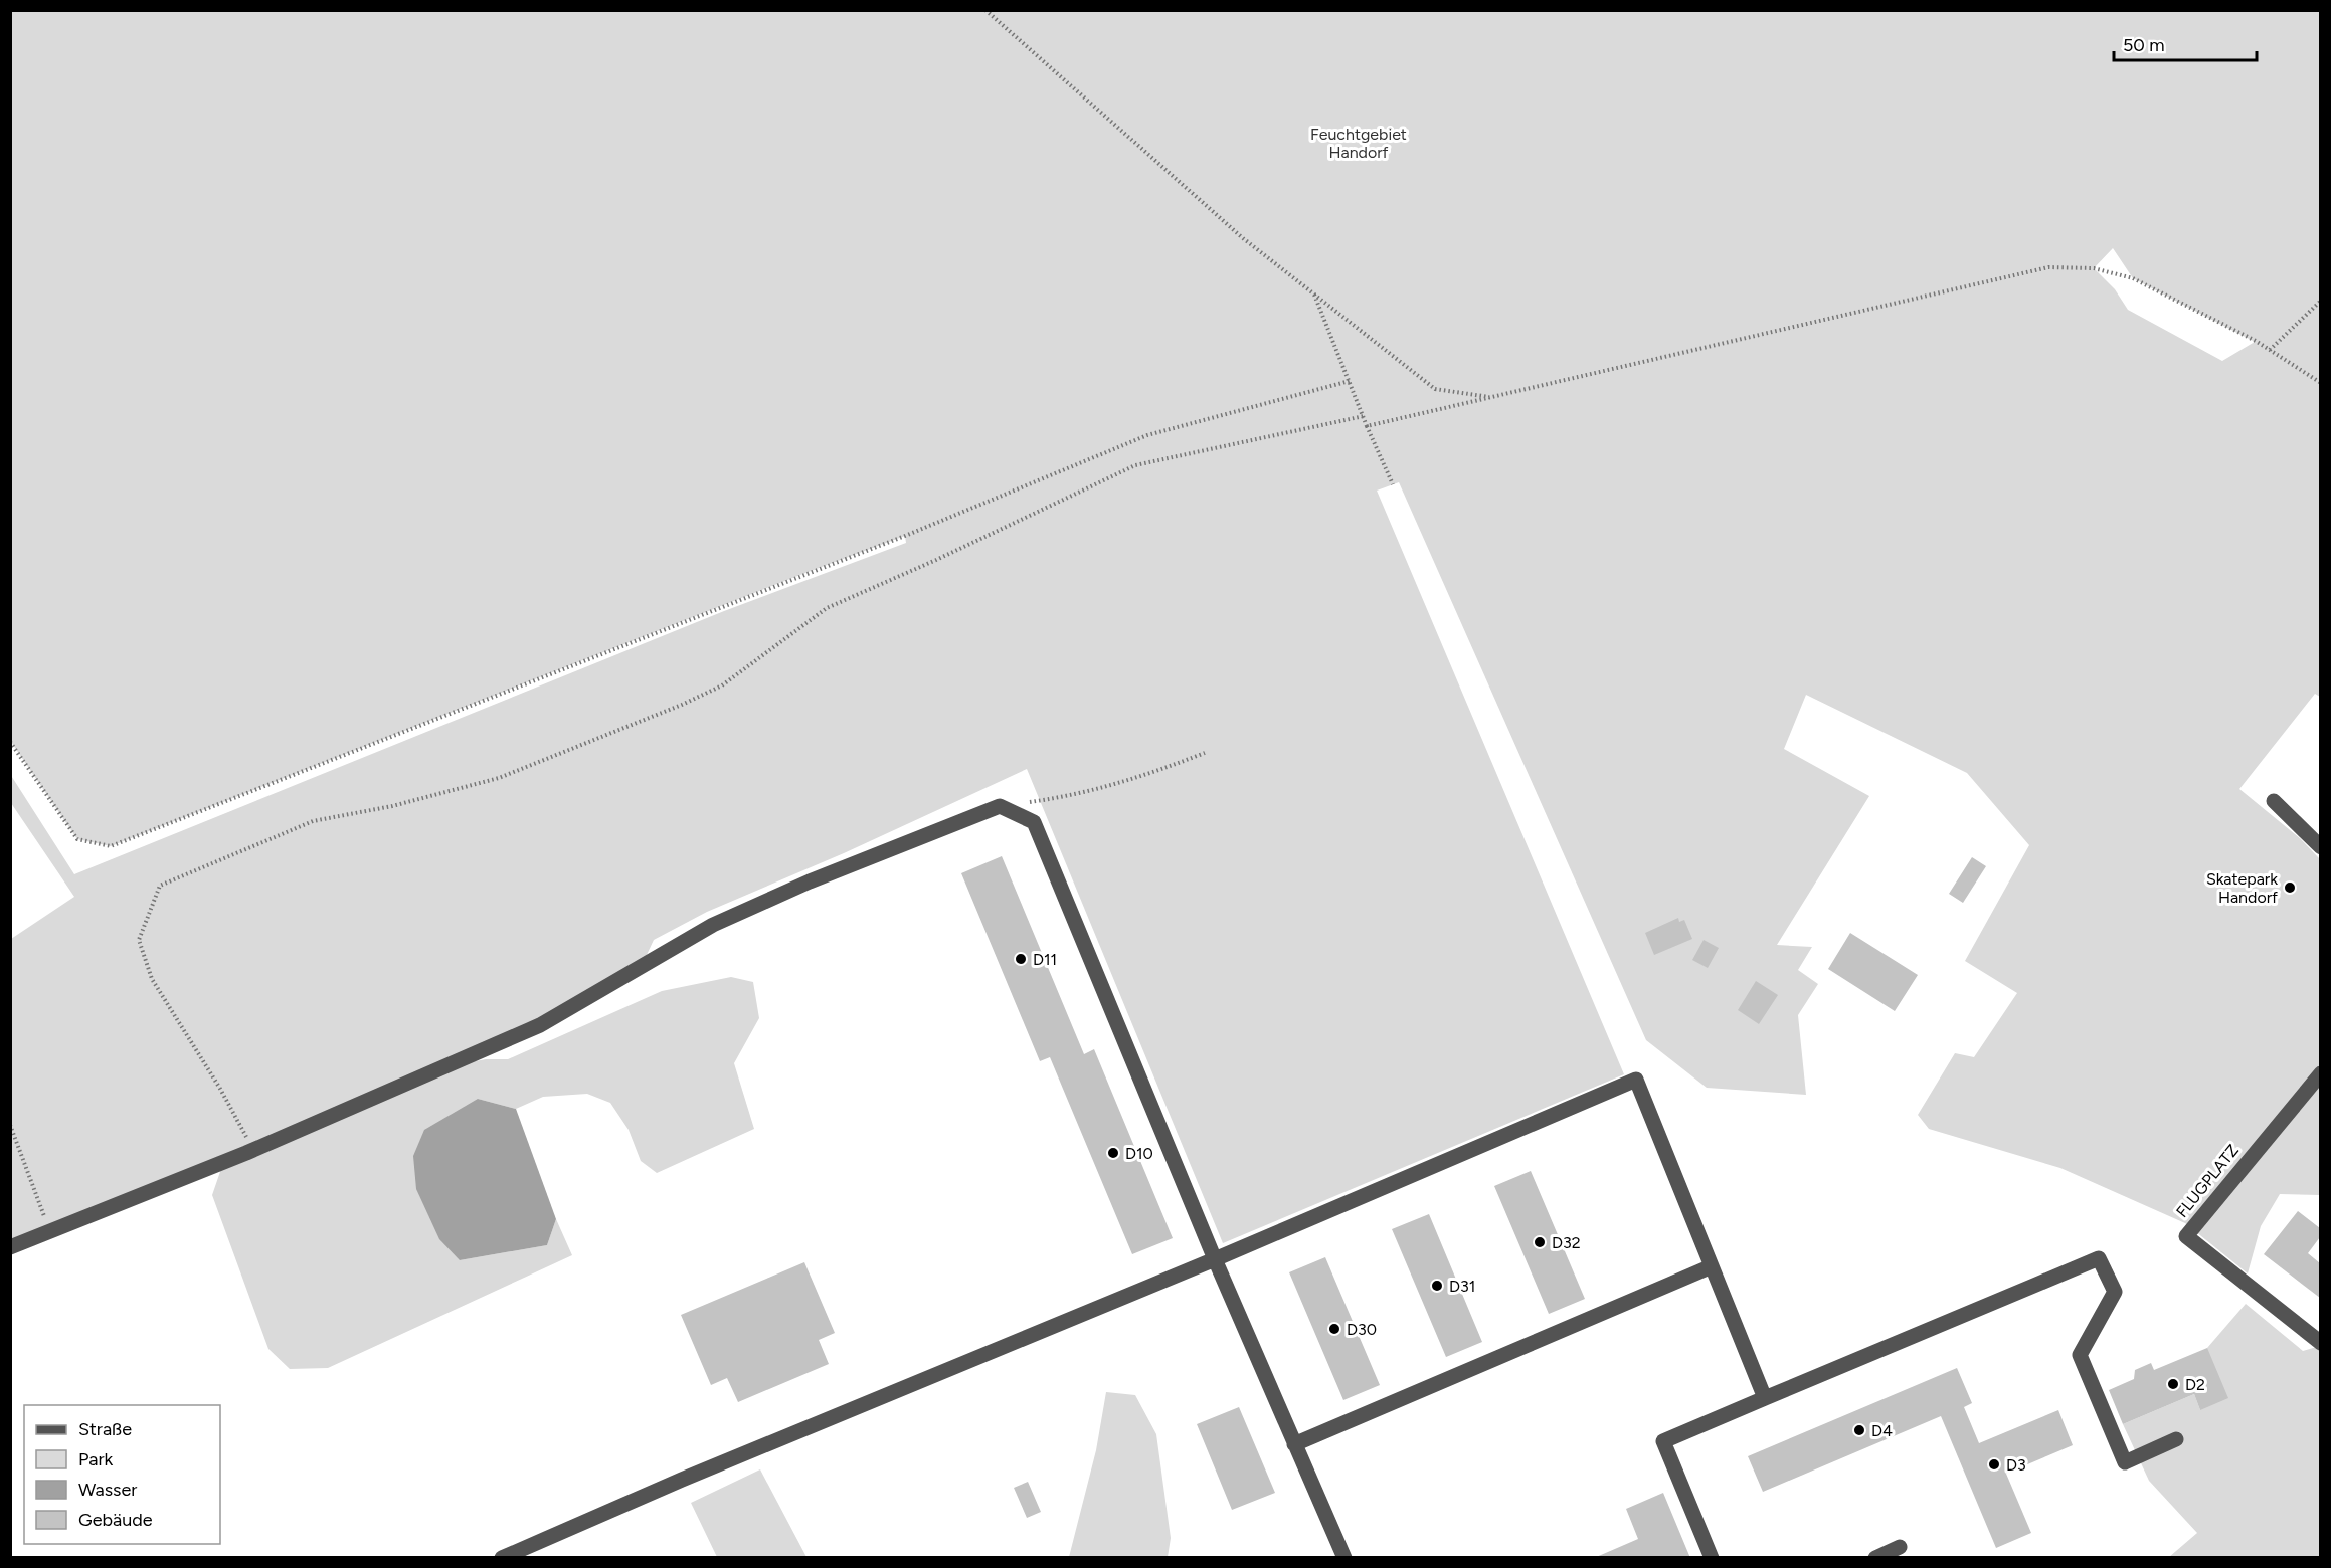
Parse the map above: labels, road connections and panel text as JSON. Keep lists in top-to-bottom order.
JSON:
{
  "streets": {
    "street": ["FLUGPLATZ"]
  },
  "parks": ["Feuchtgebiet Handorf"],
  "places": [
    "Skatepark Handorf",
    "D11",
    "D10",
    "D32",
    "D31",
    "D30",
    "D2",
    "D4",
    "D3"
  ],
  "legend": [
    "Straße",
    "Park",
    "Wasser",
    "Gebäude"
  ],
  "scale_bar": "50 m"
}
